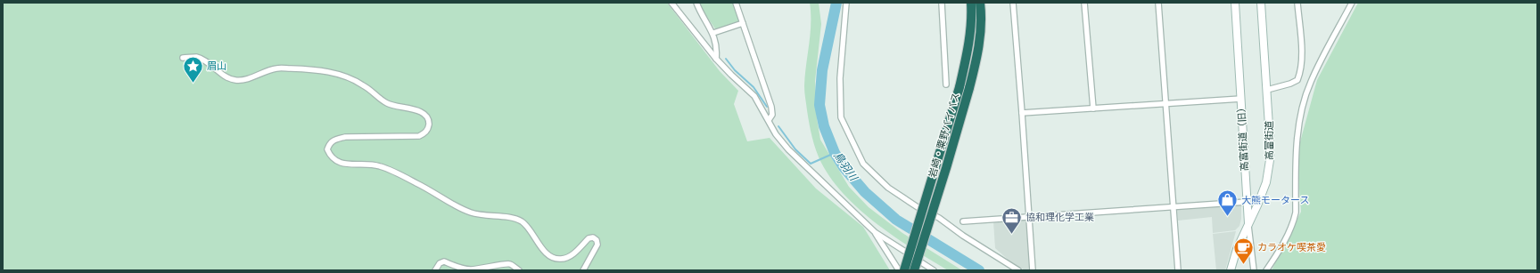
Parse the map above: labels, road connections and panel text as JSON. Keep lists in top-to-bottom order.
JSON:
{
  "streets": {
    "highway": ["岩崎・粟野バイパス"],
    "street": ["高富街道（旧）", "高富街道"]
  },
  "crossings": [
    ["高富街道（旧）", "高富街道"]
  ],
  "water": ["鳥羽川"],
  "places": {
    "place": ["眉山"],
    "shop": ["大熊モータース"],
    "office": ["協和理化学工業"],
    "cafe": ["カラオケ喫茶愛"]
  }
}
